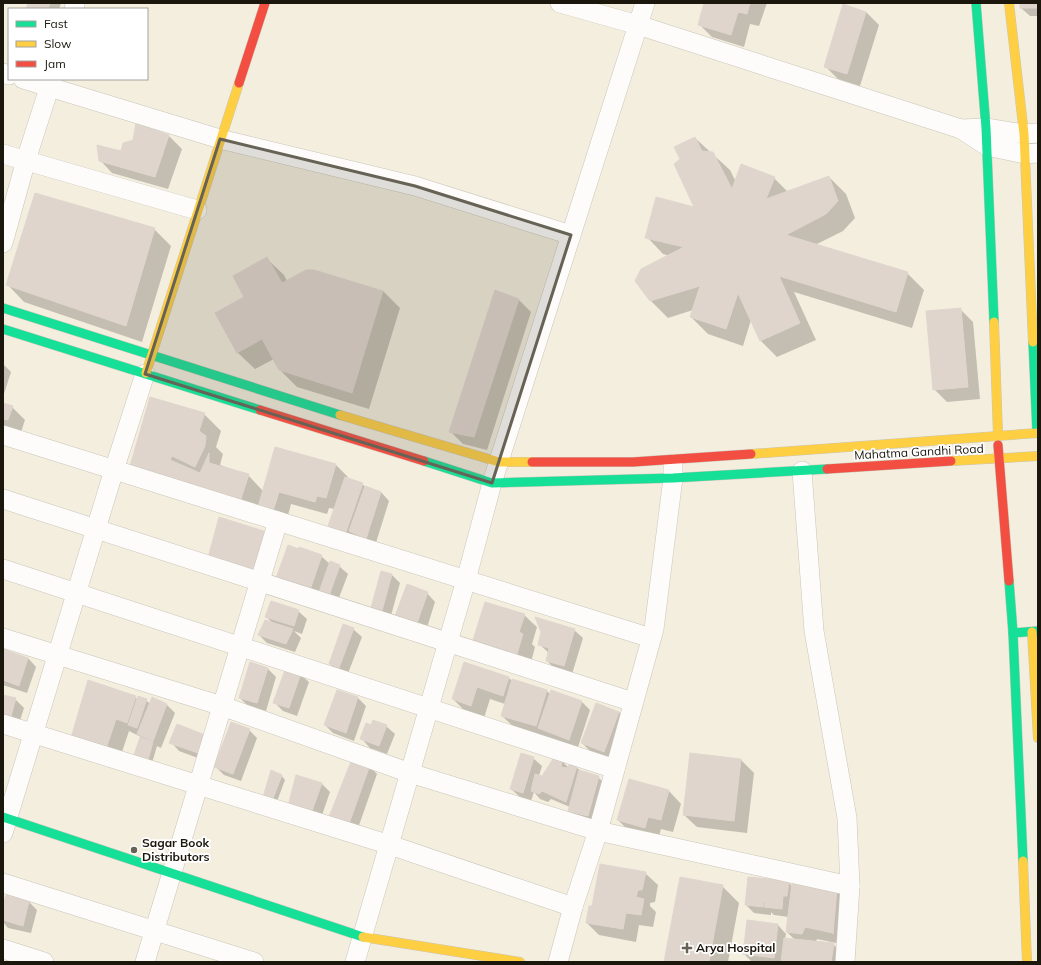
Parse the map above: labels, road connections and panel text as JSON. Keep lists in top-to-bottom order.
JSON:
{
  "streets": {
    "main road": ["Mahatma Gandhi Road"]
  },
  "places": {
    "other": ["Sagar Book Distributors"],
    "health": ["Arya Hospital"]
  },
  "legend": ["Fast", "Slow", "Jam"]
}
